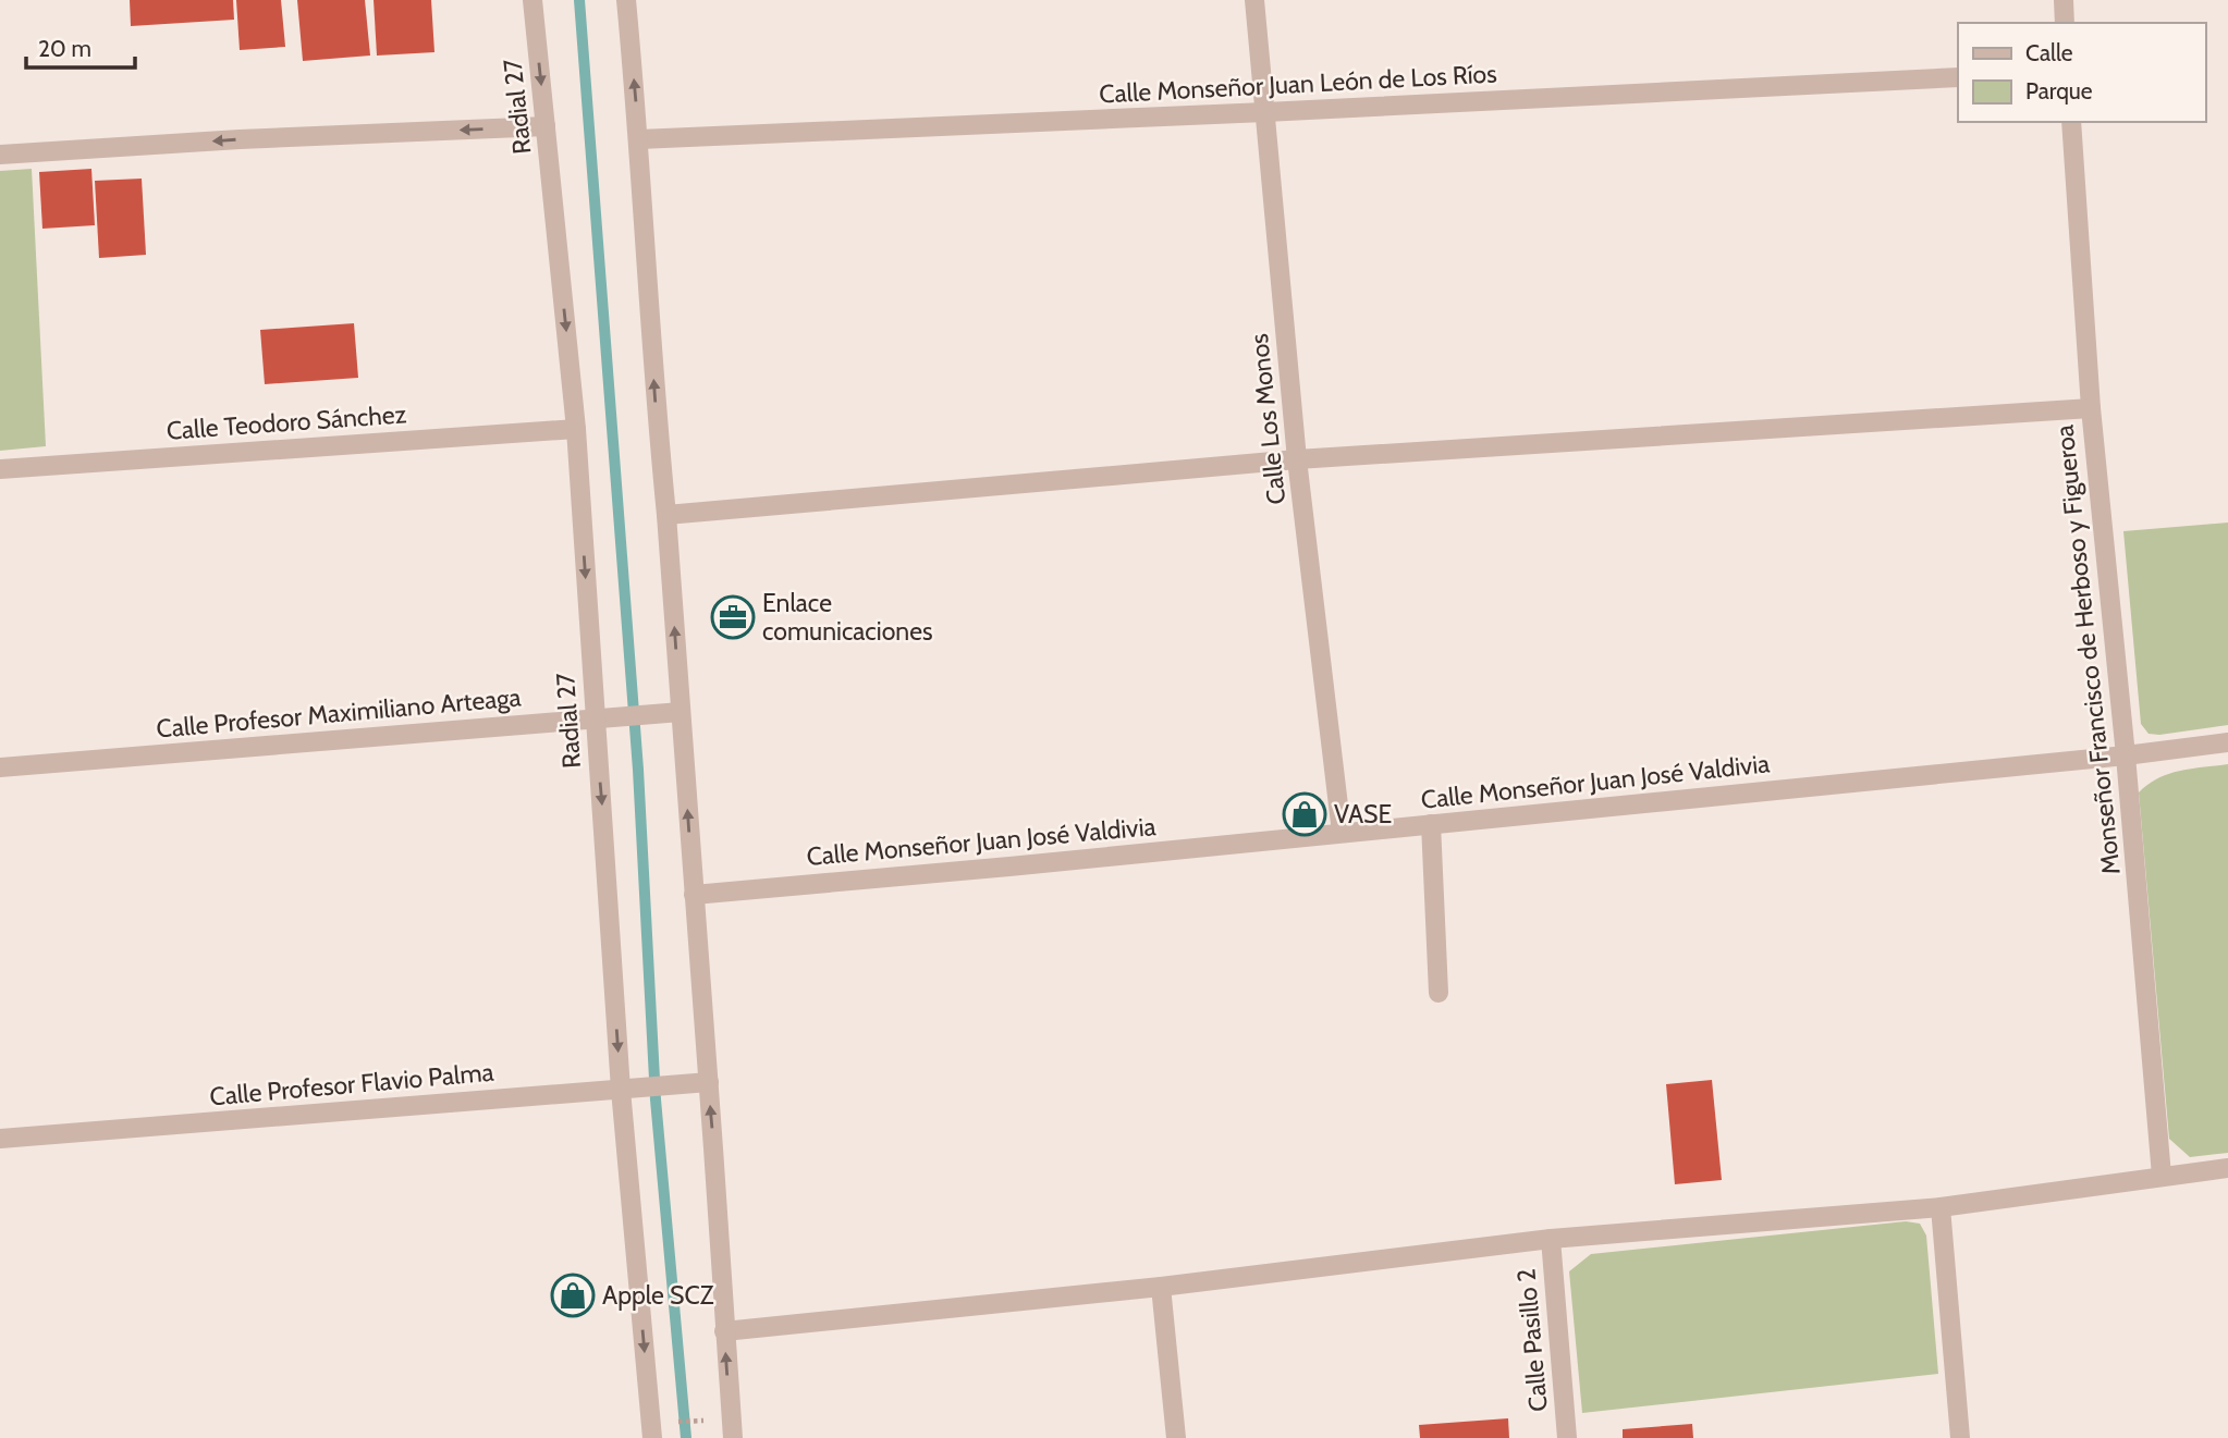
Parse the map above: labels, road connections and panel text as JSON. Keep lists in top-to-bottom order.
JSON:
{
  "streets": {
    "street": [
      "Calle Monseñor Juan León de Los Ríos",
      "Radial 27",
      "Calle Los Monos",
      "Calle Teodoro Sánchez",
      "Monseñor Francisco de Herboso y Figueroa",
      "Calle Profesor Maximiliano Arteaga",
      "Calle Monseñor Juan José Valdivia",
      "Calle Profesor Flavio Palma",
      "Calle Pasillo 2"
    ]
  },
  "crossings": [
    ["Calle Monseñor Juan León de Los Ríos", "Calle Los Monos"],
    ["Radial 27", "Calle Teodoro Sánchez"],
    ["Radial 27", "Calle Profesor Maximiliano Arteaga"],
    ["Radial 27", "Calle Profesor Flavio Palma"],
    ["Calle Los Monos", "Calle Monseñor Juan José Valdivia"],
    ["Monseñor Francisco de Herboso y Figueroa", "Calle Monseñor Juan José Valdivia"]
  ],
  "places": {
    "office": ["Enlace comunicaciones"],
    "shop": ["VASE", "Apple SCZ"]
  },
  "legend": ["Calle", "Parque"],
  "scale_bar": "20 m"
}
